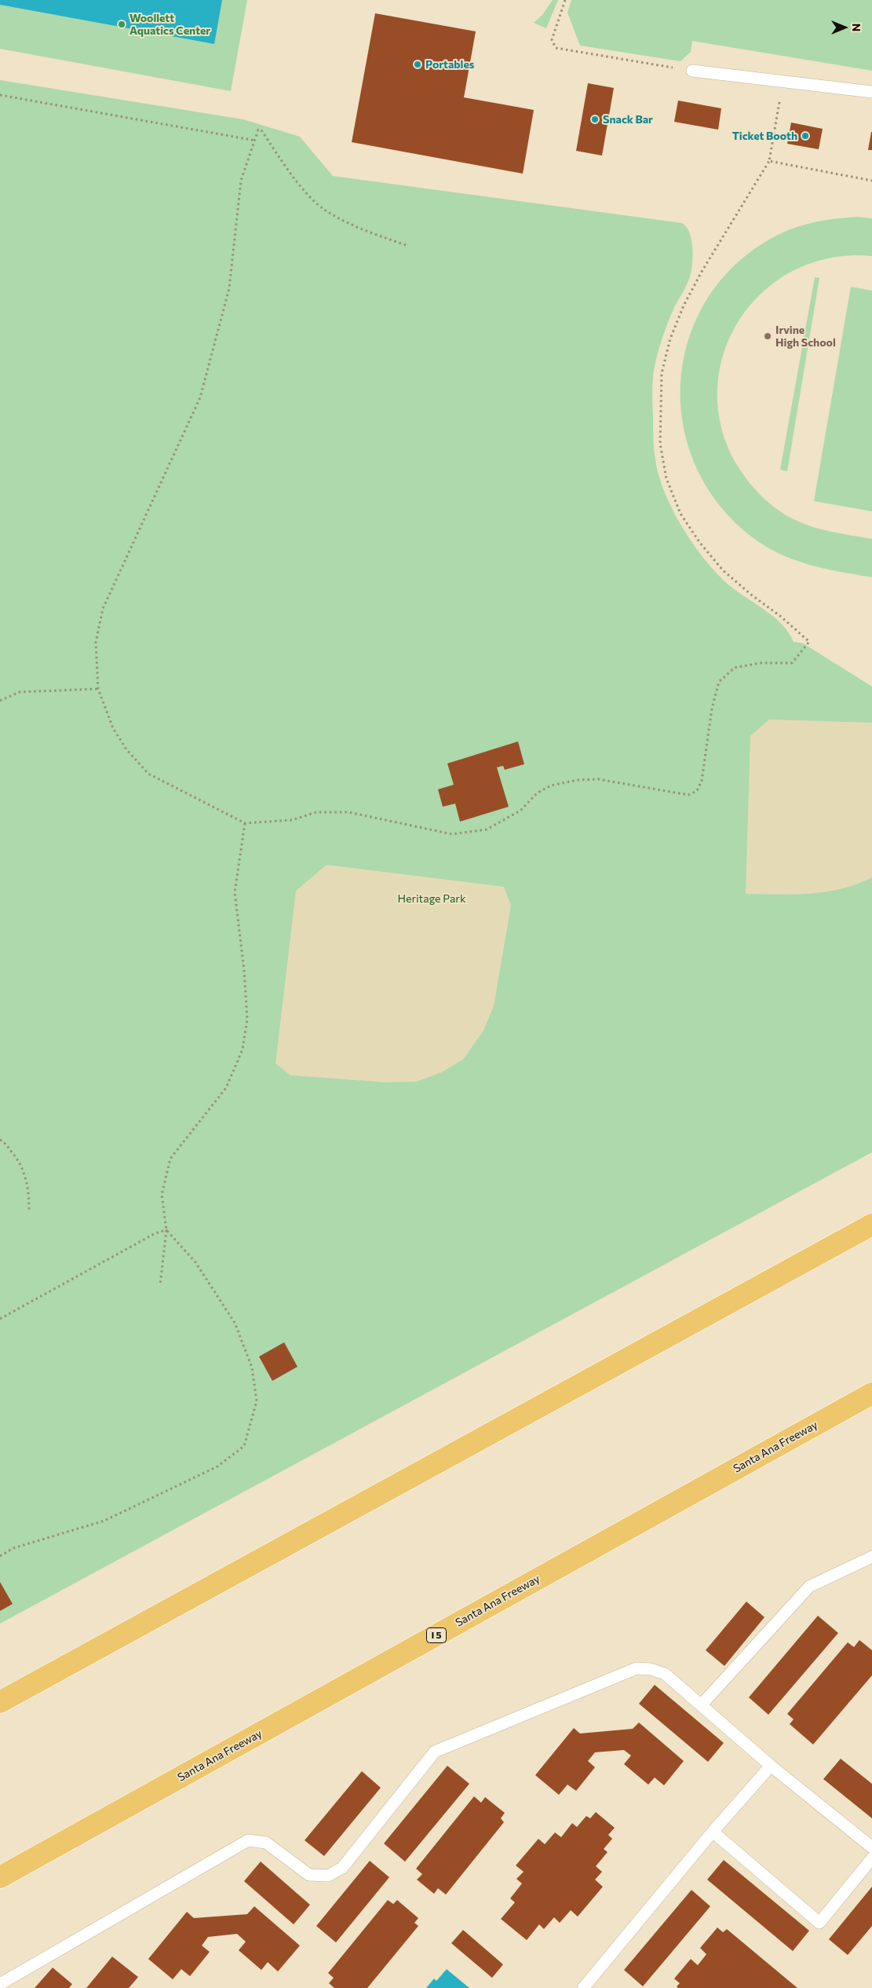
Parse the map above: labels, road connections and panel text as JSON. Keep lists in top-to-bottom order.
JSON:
{
  "streets": {
    "highway": ["Santa Ana Freeway", "I 5"]
  },
  "parks": ["Heritage Park"],
  "places": [
    "Woollett Aquatics Center",
    "Portables",
    "Snack Bar",
    "Ticket Booth",
    "Irvine High School"
  ],
  "north": "right"
}
